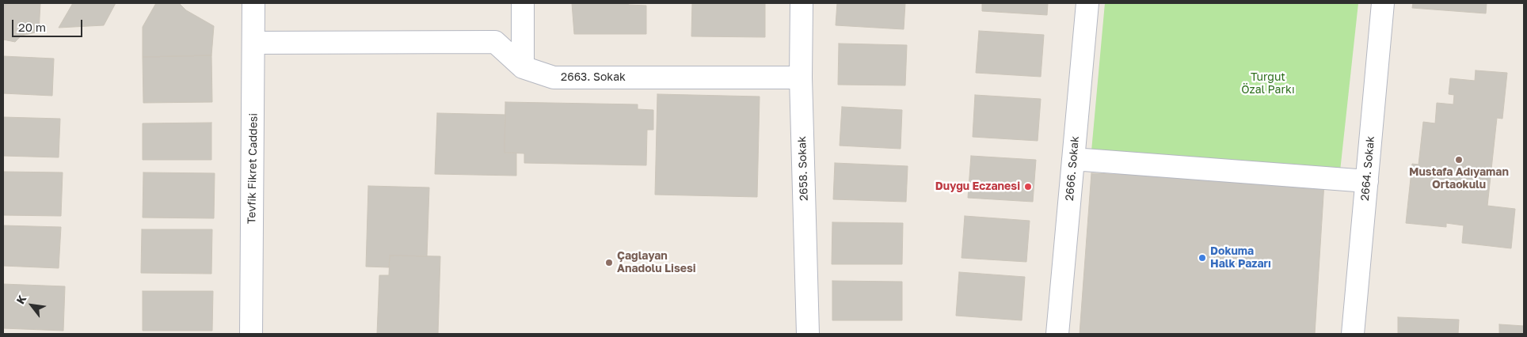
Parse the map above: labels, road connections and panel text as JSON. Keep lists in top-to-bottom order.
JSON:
{
  "streets": {
    "street": [
      "2663. Sokak",
      "Tevfik Fikret Caddesi",
      "2658. Sokak",
      "2666. Sokak",
      "2664. Sokak"
    ]
  },
  "crossings": [
    ["2663. Sokak", "Tevfik Fikret Caddesi"],
    ["2663. Sokak", "2658. Sokak"]
  ],
  "parks": ["Turgut Özal Parkı"],
  "places": [
    "Mustafa Adıyaman Ortaokulu",
    "Duygu Eczanesi",
    "Dokuma Halk Pazarı",
    "Çağlayan Anadolu Lisesi"
  ],
  "scale_bar": "20 m",
  "north": "top left"
}
